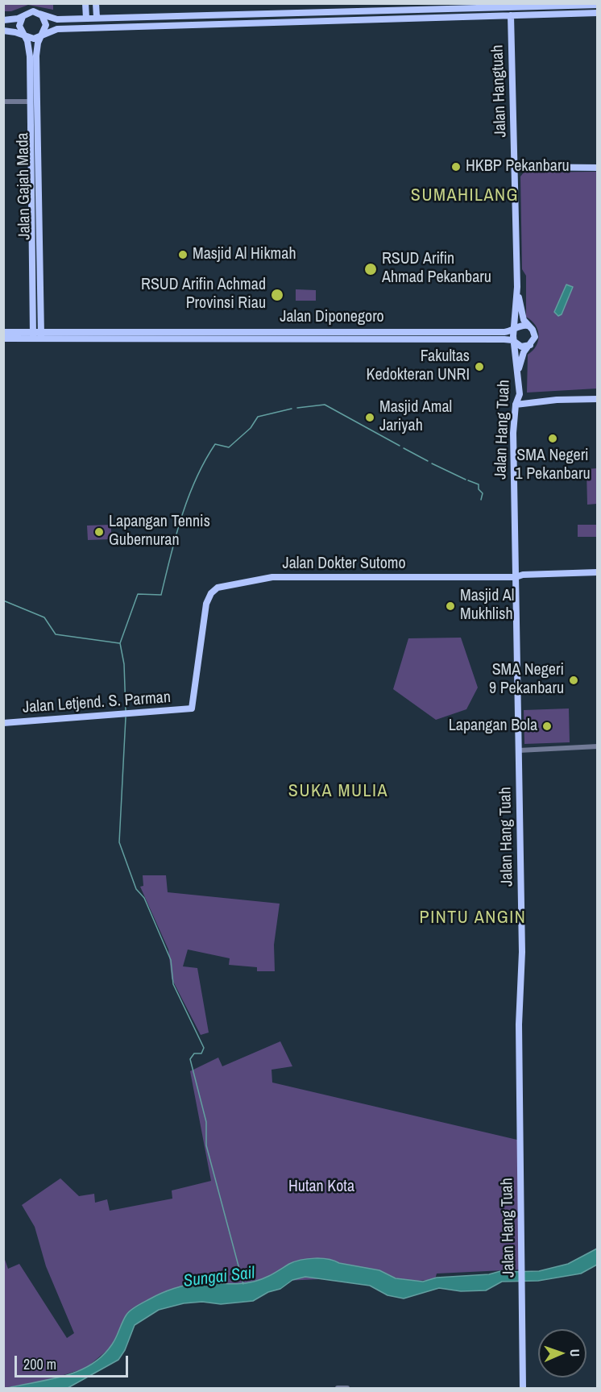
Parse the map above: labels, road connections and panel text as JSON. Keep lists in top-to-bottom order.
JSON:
{
  "streets": {
    "main road": [
      "Jalan Hangtuah",
      "Jalan Gajah Mada",
      "Jalan Diponegoro",
      "Jalan Hang Tuah",
      "Jalan Dokter Sutomo",
      "Jalan Letjend. S. Parman"
    ]
  },
  "crossings": [
    ["Jalan Gajah Mada", "Jalan Diponegoro"],
    ["Jalan Diponegoro", "Jalan Hang Tuah"],
    ["Jalan Hang Tuah", "Jalan Dokter Sutomo"],
    ["Jalan Dokter Sutomo", "Jalan Letjend. S. Parman"]
  ],
  "districts": ["SUMAHILANG", "SUKA MULIA", "PINTU ANGIN"],
  "water": ["Sungai Sail"],
  "parks": ["Hutan Kota"],
  "places": [
    "HKBP Pekanbaru",
    "Masjid Al Hikmah",
    "RSUD Arifin Ahmad Pekanbaru",
    "RSUD Arifin Achmad Provinsi Riau",
    "Fakultas Kedokteran UNRI",
    "Masjid Amal Jariyah",
    "SMA Negeri 1 Pekanbaru",
    "Lapangan Tennis Gubernuran",
    "Masjid Al Mukhlish",
    "SMA Negeri 9 Pekanbaru",
    "Lapangan Bola"
  ],
  "scale_bar": "200 m",
  "north": "right"
}
